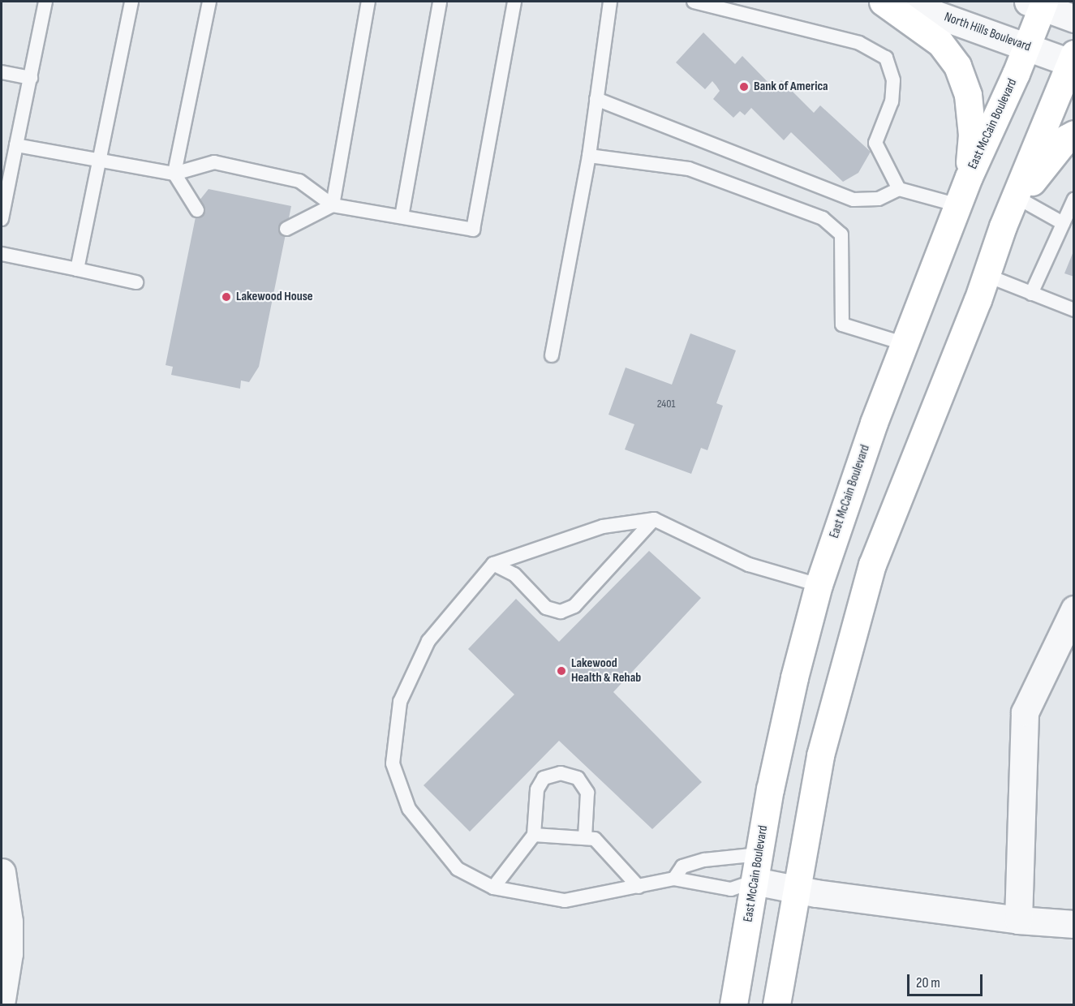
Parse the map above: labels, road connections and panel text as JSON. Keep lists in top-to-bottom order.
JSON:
{
  "streets": {
    "main road": ["East McCain Boulevard"],
    "street": ["North Hills Boulevard"]
  },
  "crossings": [
    ["North Hills Boulevard", "East McCain Boulevard"]
  ],
  "places": ["Bank of America", "Lakewood House", "Lakewood Health & Rehab"],
  "house_numbers": ["2401"],
  "scale_bar": "20 m"
}
